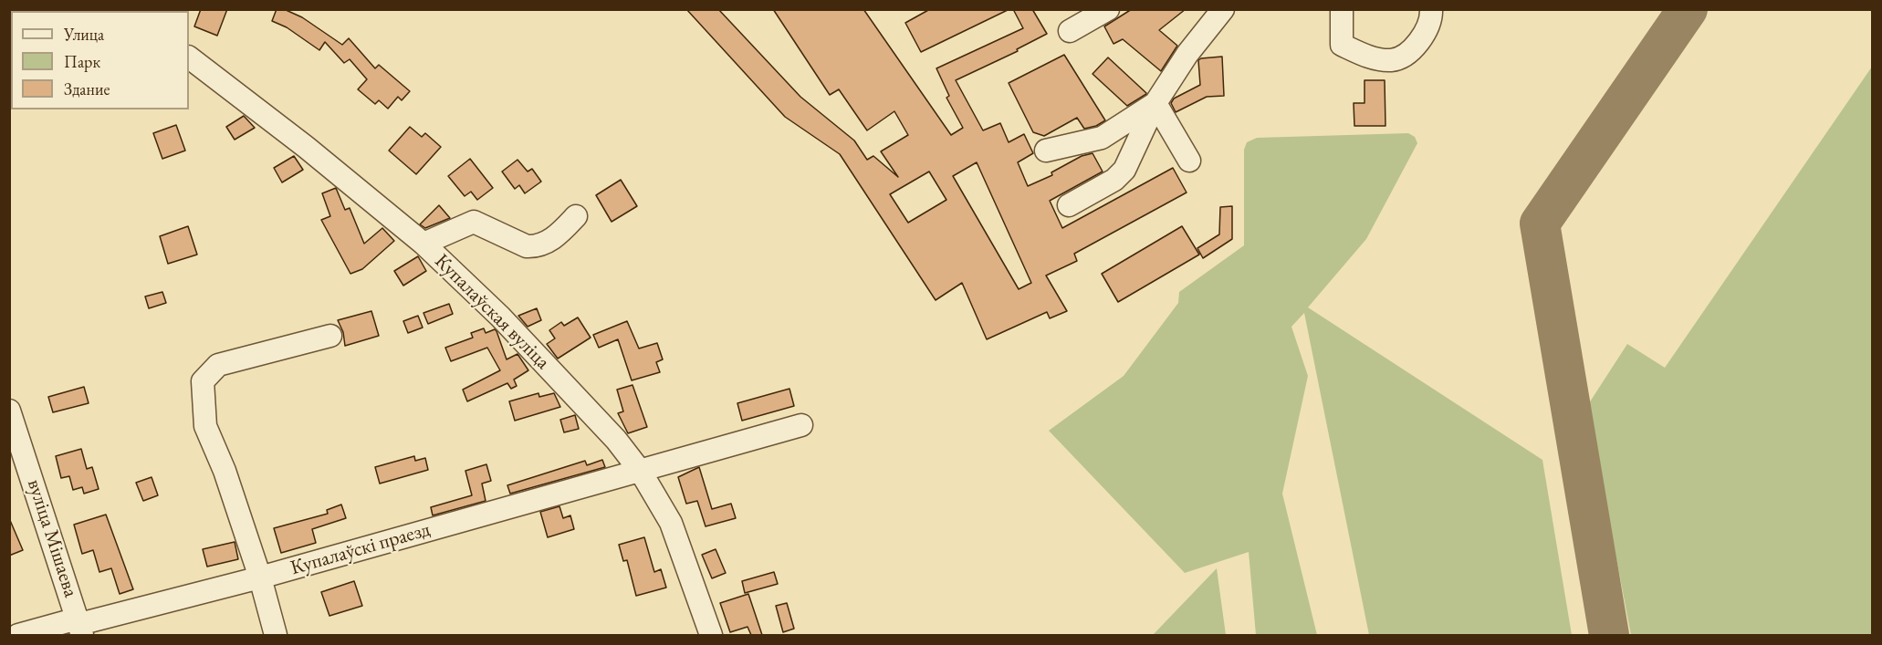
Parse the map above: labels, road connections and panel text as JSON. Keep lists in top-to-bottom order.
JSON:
{
  "streets": {
    "street": ["Купалаўская вуліца", "вуліца Мішаева", "Купалаўскі праезд"]
  },
  "crossings": [
    ["Купалаўская вуліца", "Купалаўскі праезд"],
    ["вуліца Мішаева", "Купалаўскі праезд"]
  ],
  "legend": ["Улица", "Парк", "Здание"]
}
